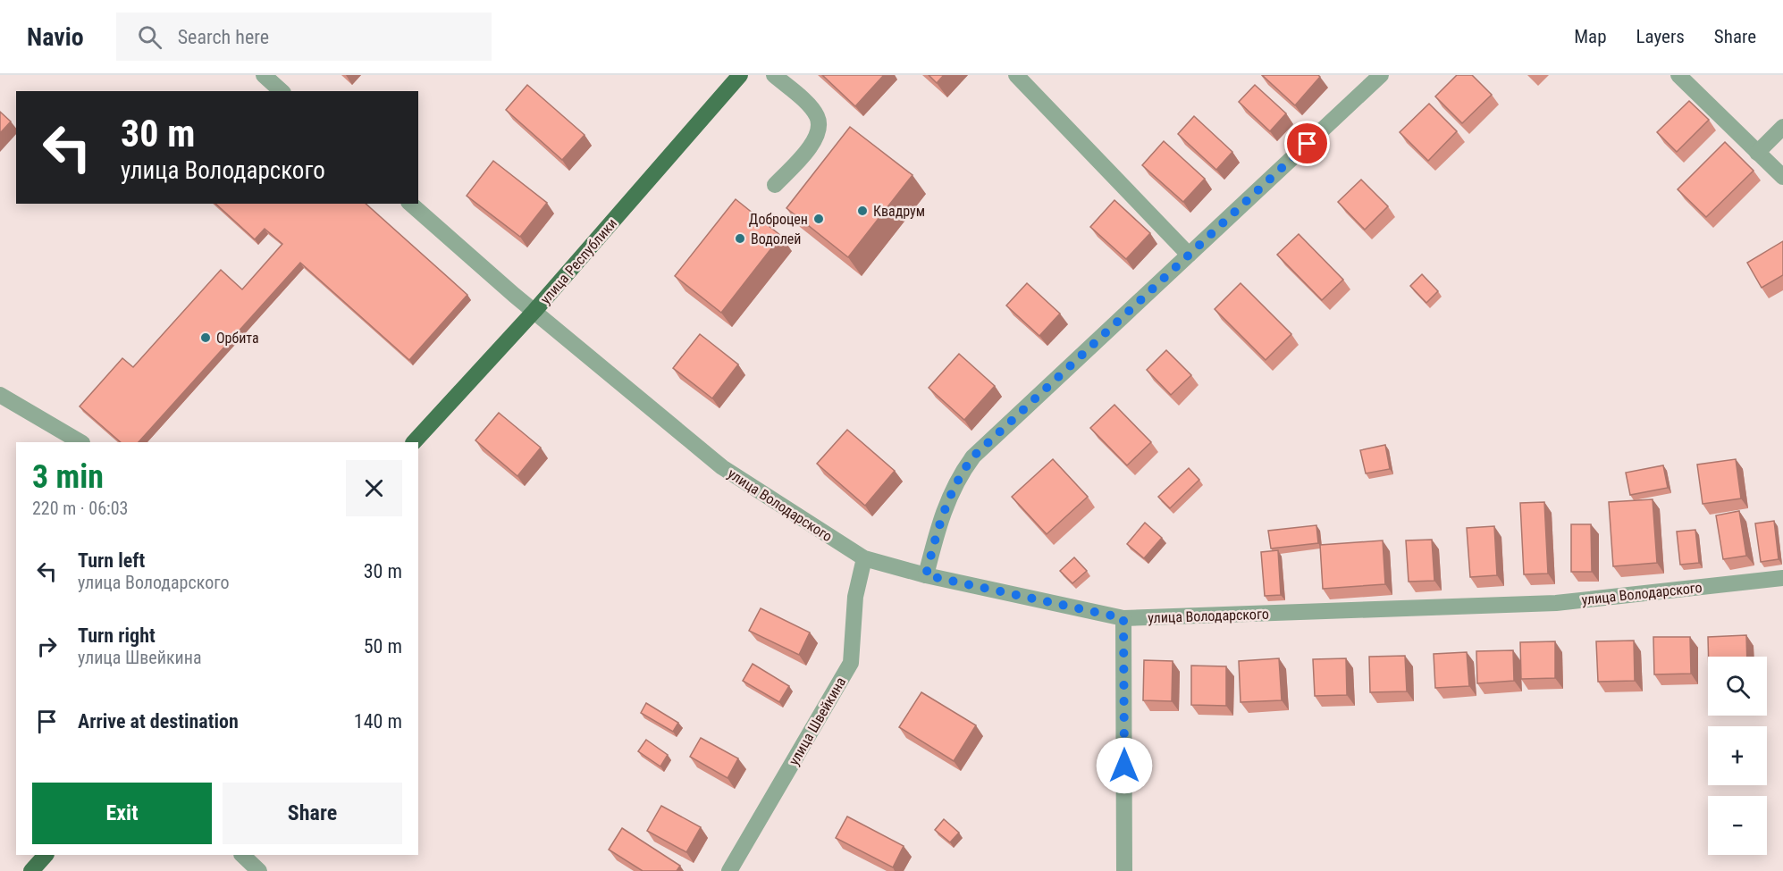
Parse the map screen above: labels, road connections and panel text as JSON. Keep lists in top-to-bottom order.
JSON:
{
  "streets": {
    "main road": ["улица Республики"],
    "street": ["улица Володарского", "улица Швейкина"]
  },
  "crossings": [
    ["улица Республики", "улица Володарского"],
    ["улица Володарского", "улица Швейкина"]
  ],
  "places": [
    "Квадрум",
    "Доброцен",
    "Водолей",
    "Орбита"
  ],
  "page": {
    "header": "Navio",
    "search": "Search here",
    "nav": ["Map", "Layers", "Share"],
    "turn": ["30 m", "улица Володарского"],
    "heading": ["3 min", "220 m · 06:03"],
    "list": [
      {
        "name": "Turn left",
        "note": "улица Володарского",
        "value": "30 m"
      },
      {
        "name": "Turn right",
        "note": "улица Швейкина",
        "value": "50 m"
      },
      {
        "name": "Arrive at destination",
        "value": "140 m"
      }
    ],
    "map_buttons": ["+", "−"],
    "buttons": ["Exit", "Share"]
  }
}
